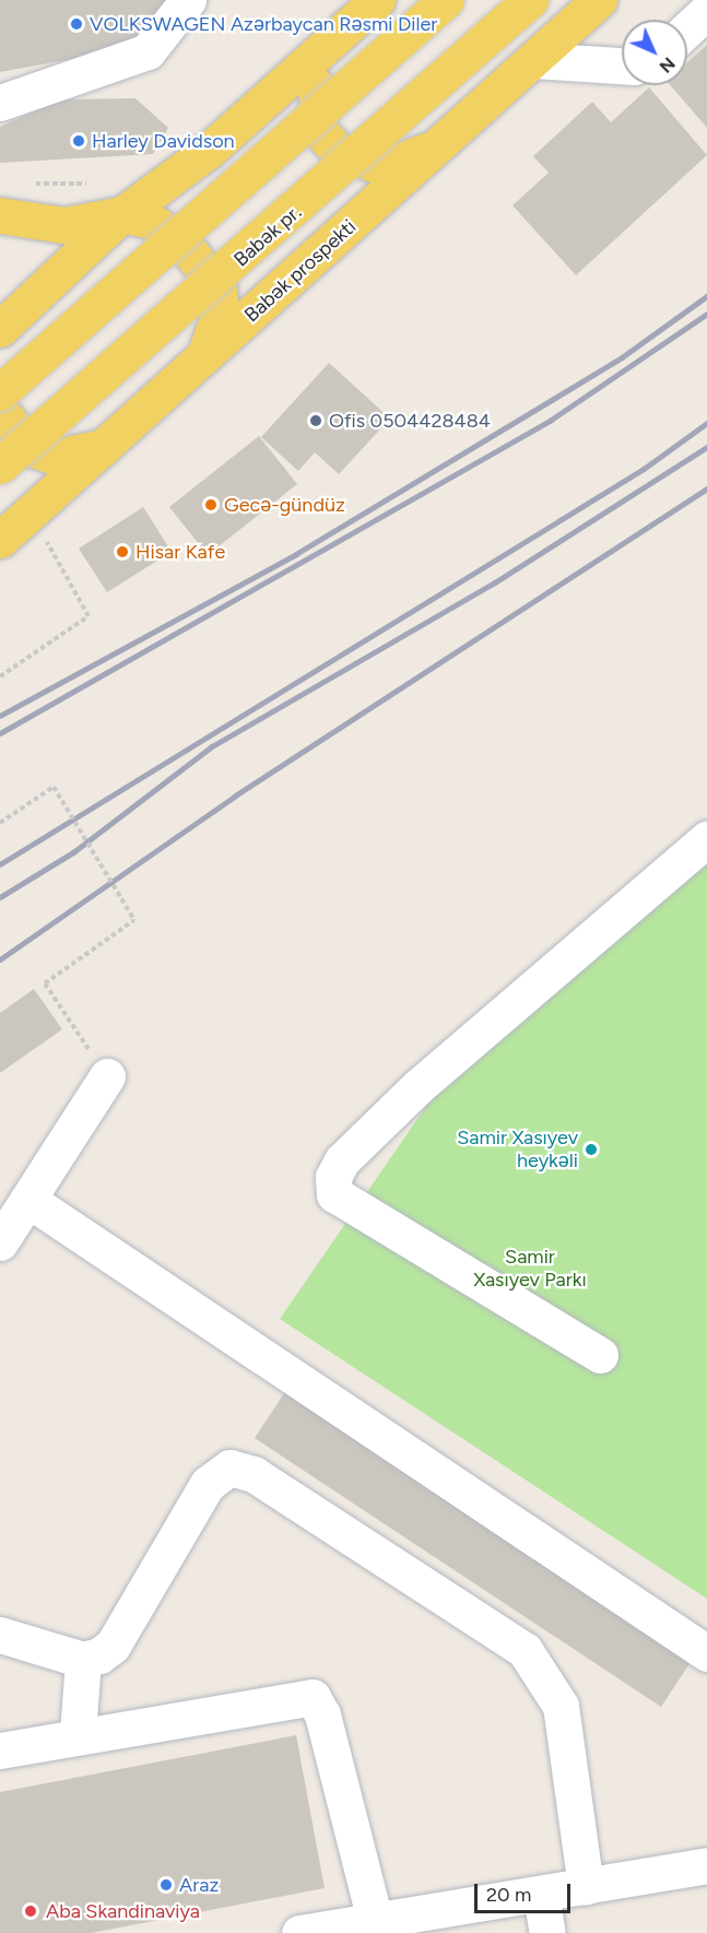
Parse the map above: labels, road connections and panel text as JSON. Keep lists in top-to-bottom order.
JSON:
{
  "streets": {
    "main road": ["Babək pr.", "Babək prospekti"]
  },
  "parks": ["Samir Xasıyev Parkı"],
  "places": [
    "VOLKSWAGEN Azərbaycan Rəsmi Diler",
    "Harley Davidson",
    "Ofis 0504428484",
    "Gecə-gündüz",
    "Hisar Kafe",
    "Samir Xasıyev heykəli",
    "Araz",
    "Aba Skandinaviya"
  ],
  "scale_bar": "20 m",
  "north": "bottom right"
}
